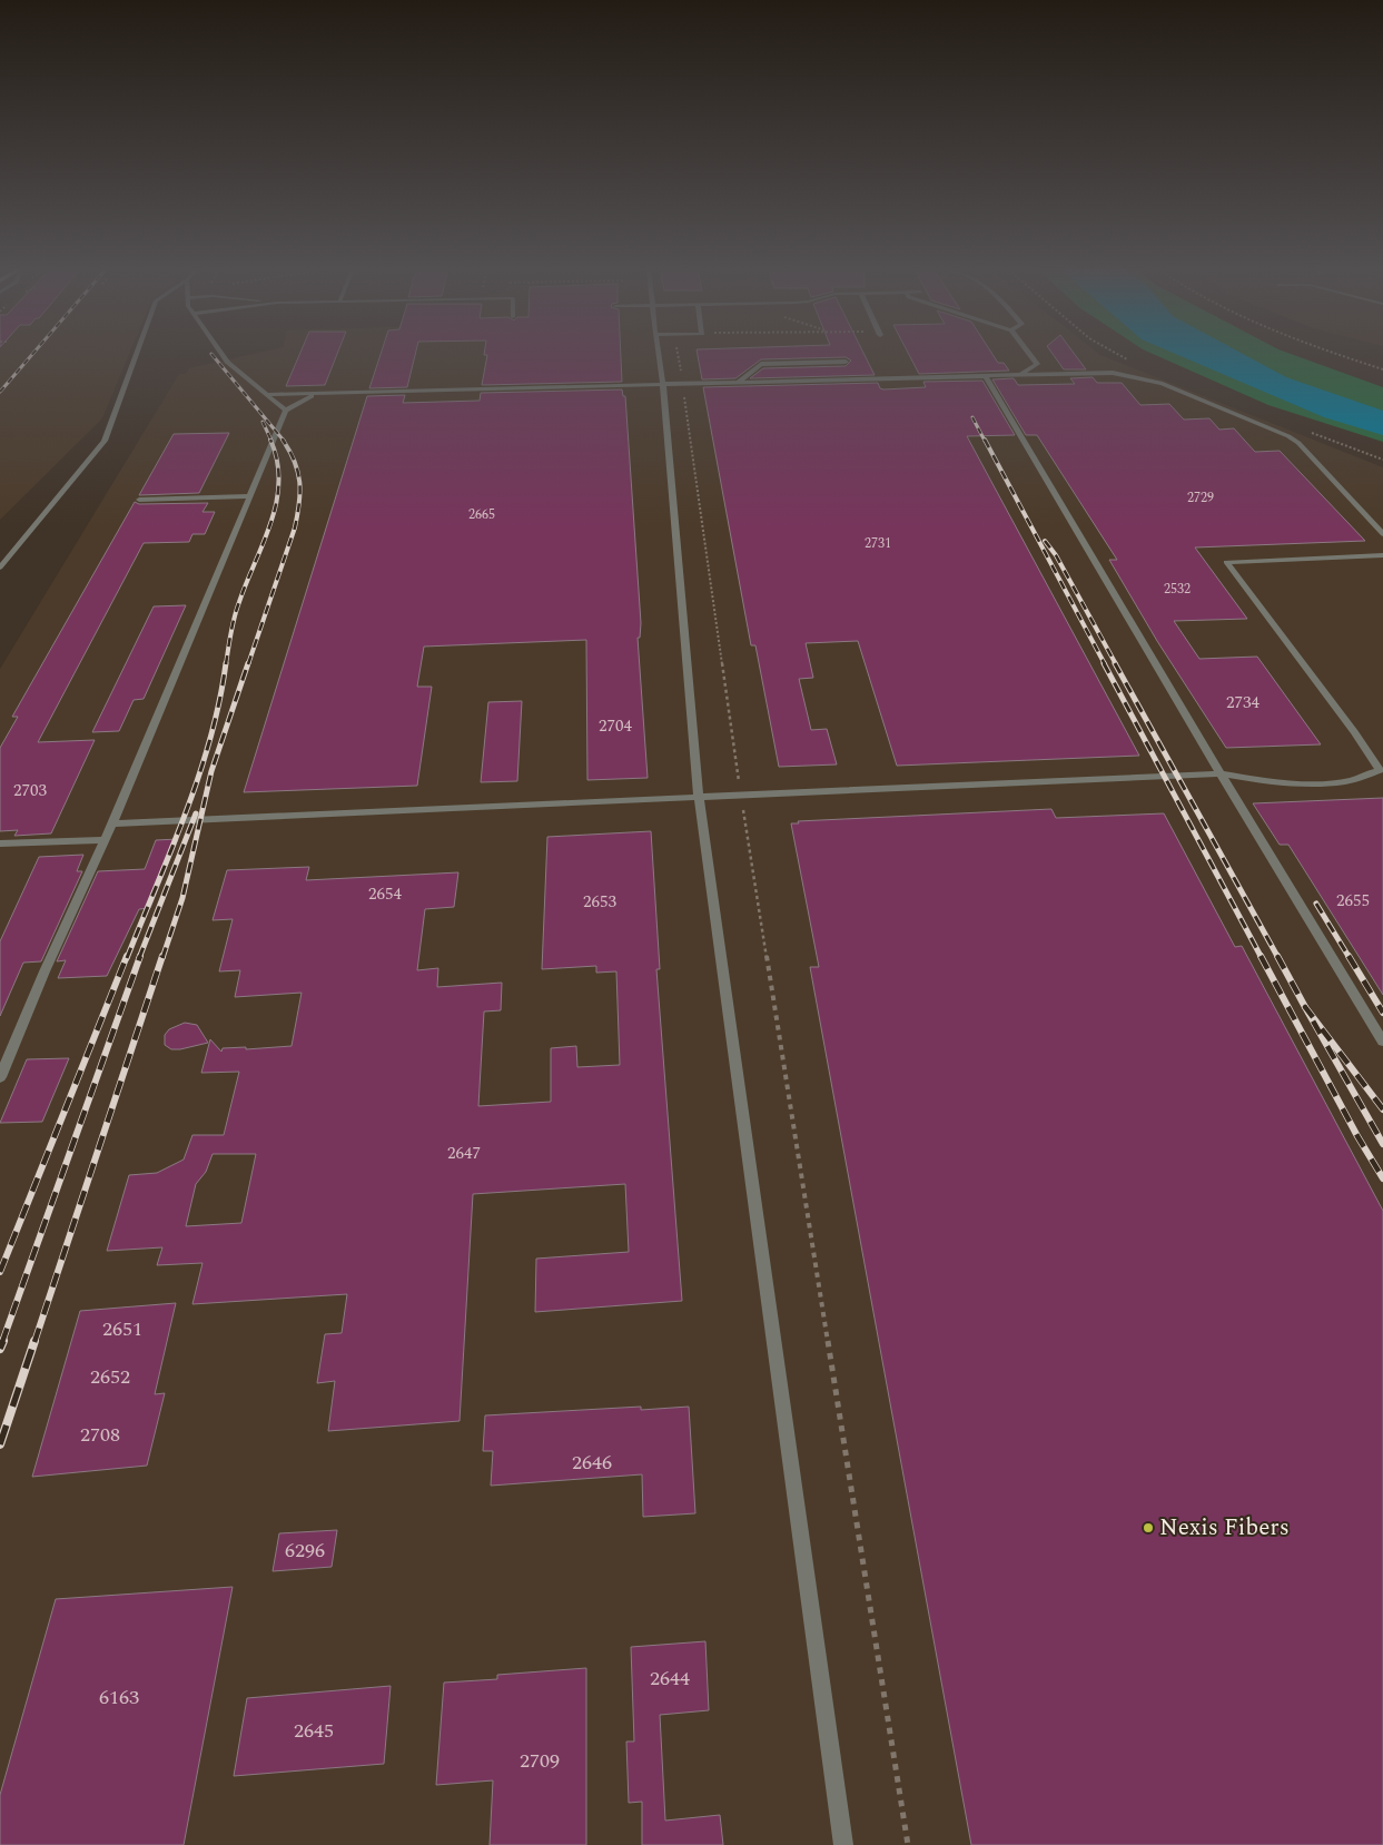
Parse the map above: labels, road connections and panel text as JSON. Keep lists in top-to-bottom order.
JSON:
{
  "places": ["Nexis Fibers"],
  "house_numbers": [
    "2729",
    "2665",
    "2731",
    "2532",
    "2734",
    "2704",
    "2703",
    "2654",
    "2655",
    "2653",
    "2647",
    "2651",
    "2652",
    "2708",
    "2646",
    "6296",
    "2644",
    "6163",
    "2645",
    "2709"
  ]
}
